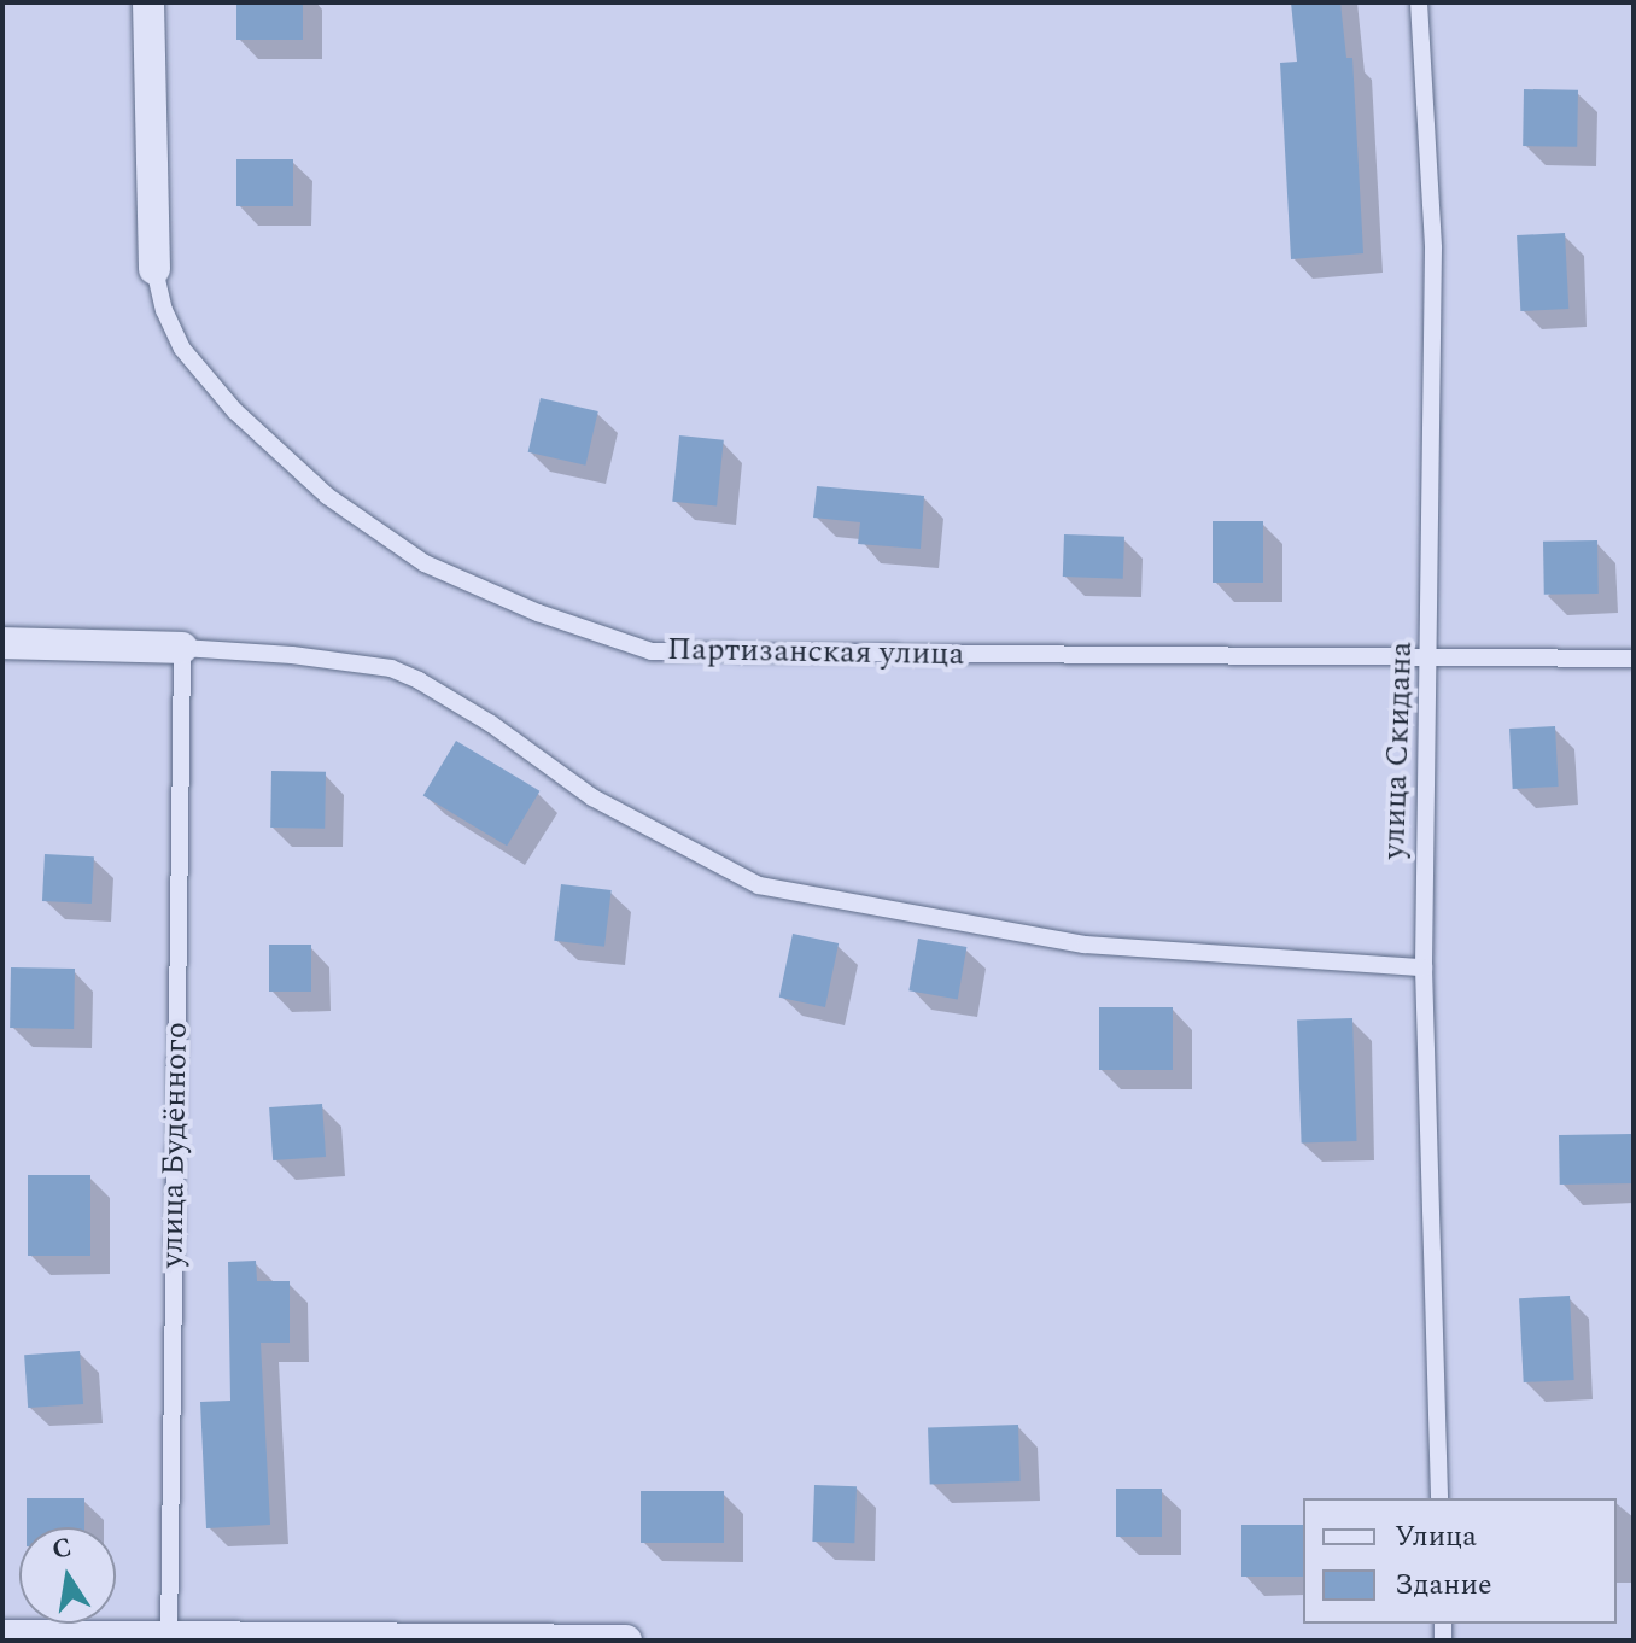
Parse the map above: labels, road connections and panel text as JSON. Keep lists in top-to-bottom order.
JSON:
{
  "streets": {
    "lane": ["Партизанская улица", "улица Скидана", "улица Будённого"]
  },
  "crossings": [
    ["Партизанская улица", "улица Скидана"]
  ],
  "legend": ["Улица", "Здание"],
  "north": "top"
}
